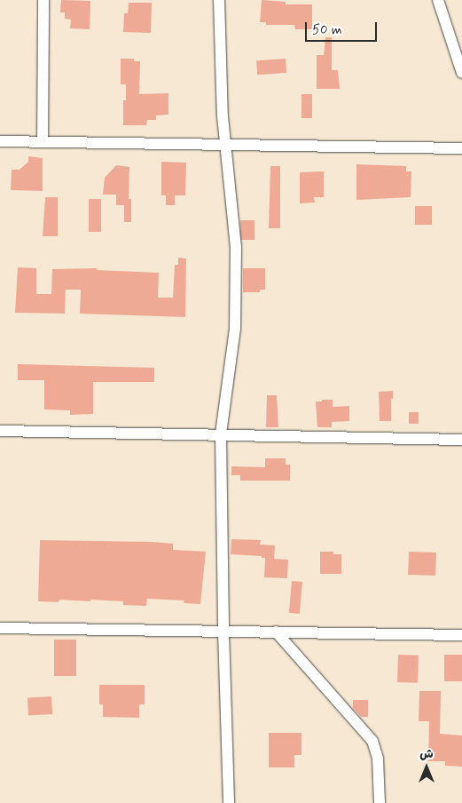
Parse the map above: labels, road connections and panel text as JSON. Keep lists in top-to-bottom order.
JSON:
{
  "scale_bar": "50 m",
  "north": "top"
}
